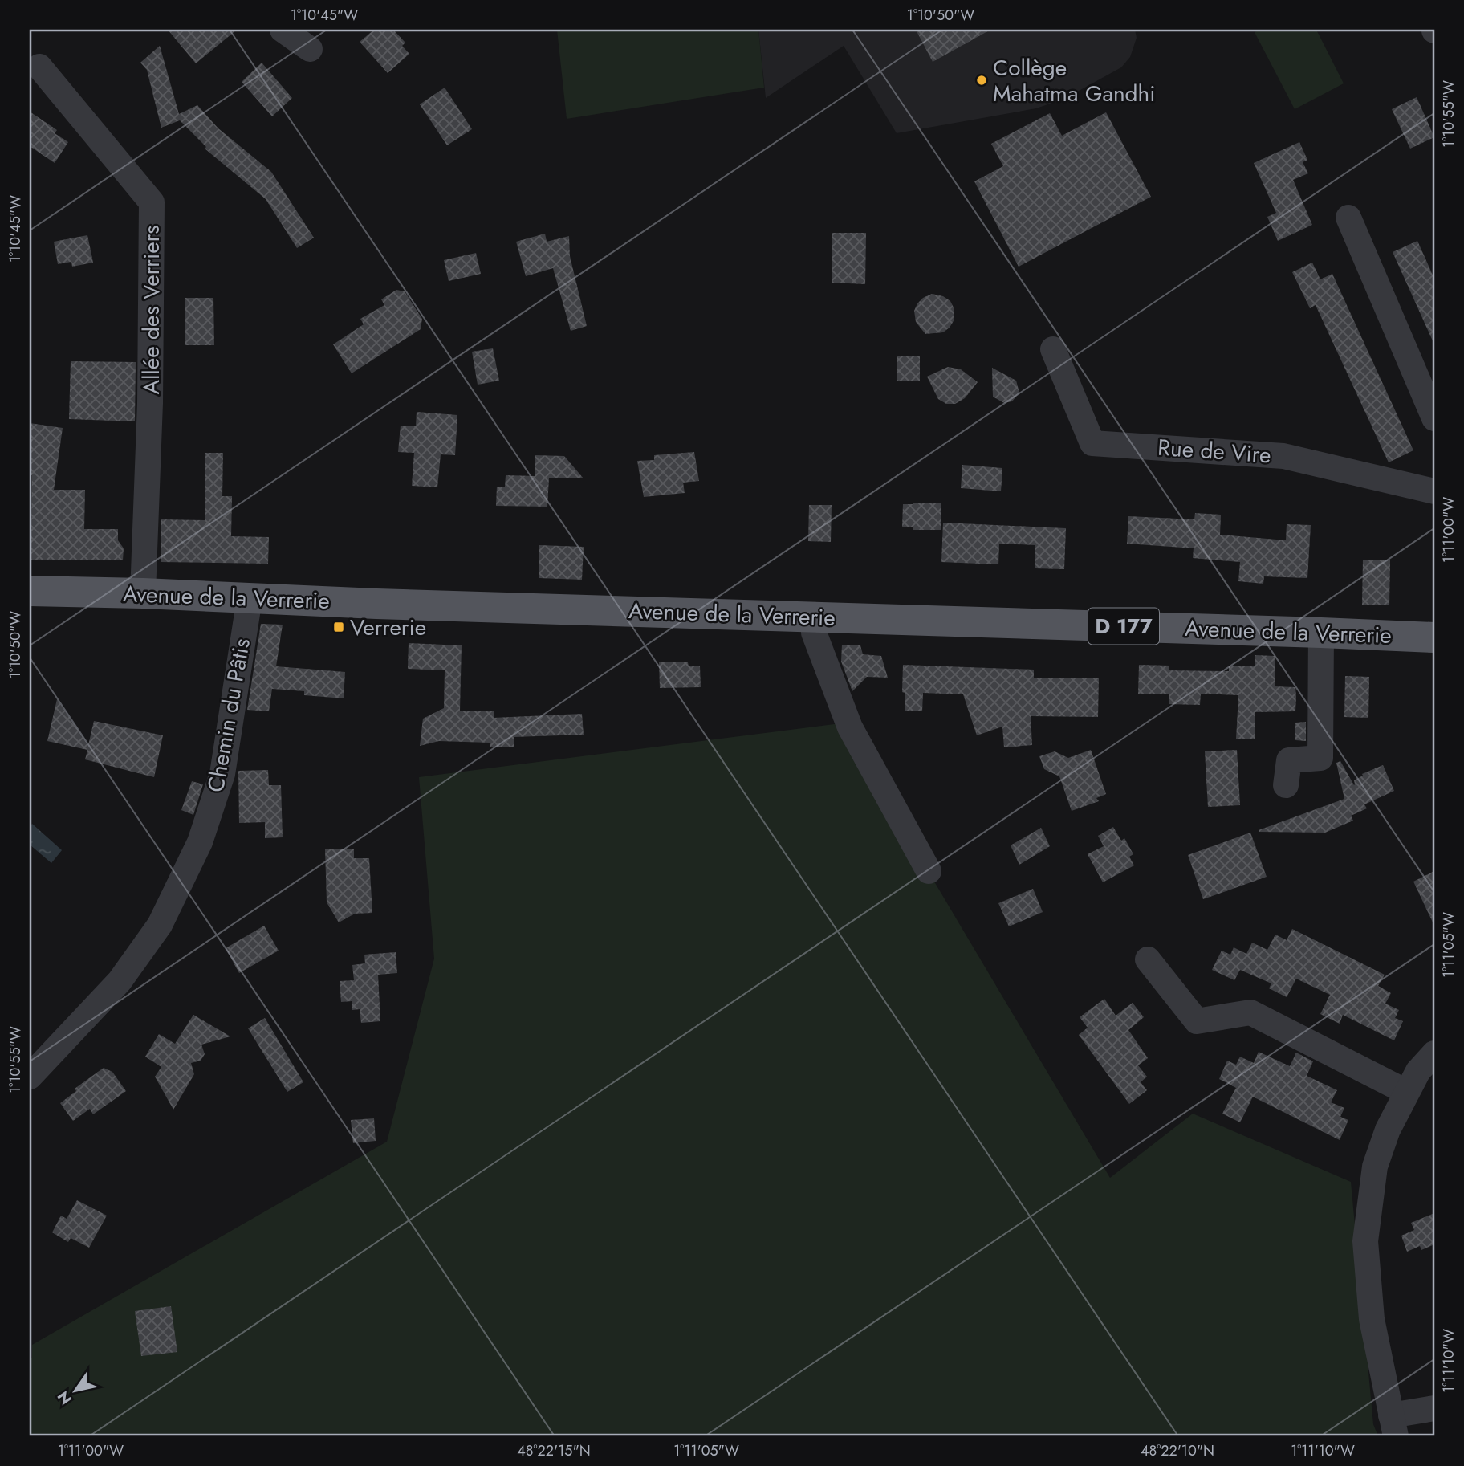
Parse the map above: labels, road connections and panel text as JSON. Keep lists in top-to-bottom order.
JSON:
{
  "streets": {
    "main road": ["Avenue de la Verrerie", "D 177"],
    "street": ["Allée des Verriers", "Rue de Vire", "Chemin du Pâtis"]
  },
  "crossings": [
    ["Allée des Verriers", "Avenue de la Verrerie"],
    ["Avenue de la Verrerie", "Chemin du Pâtis"]
  ],
  "places": {
    "other": ["Collège Mahatma Gandhi"],
    "transit": ["Verrerie"]
  },
  "north": "bottom left",
  "coordinates": [
    "1°10'45\"W",
    "1°10'50\"W",
    "1°10'55\"W",
    "1°11'00\"W",
    "1°11'05\"W",
    "1°11'10\"W",
    "48°22'15\"N",
    "48°22'10\"N"
  ]
}
